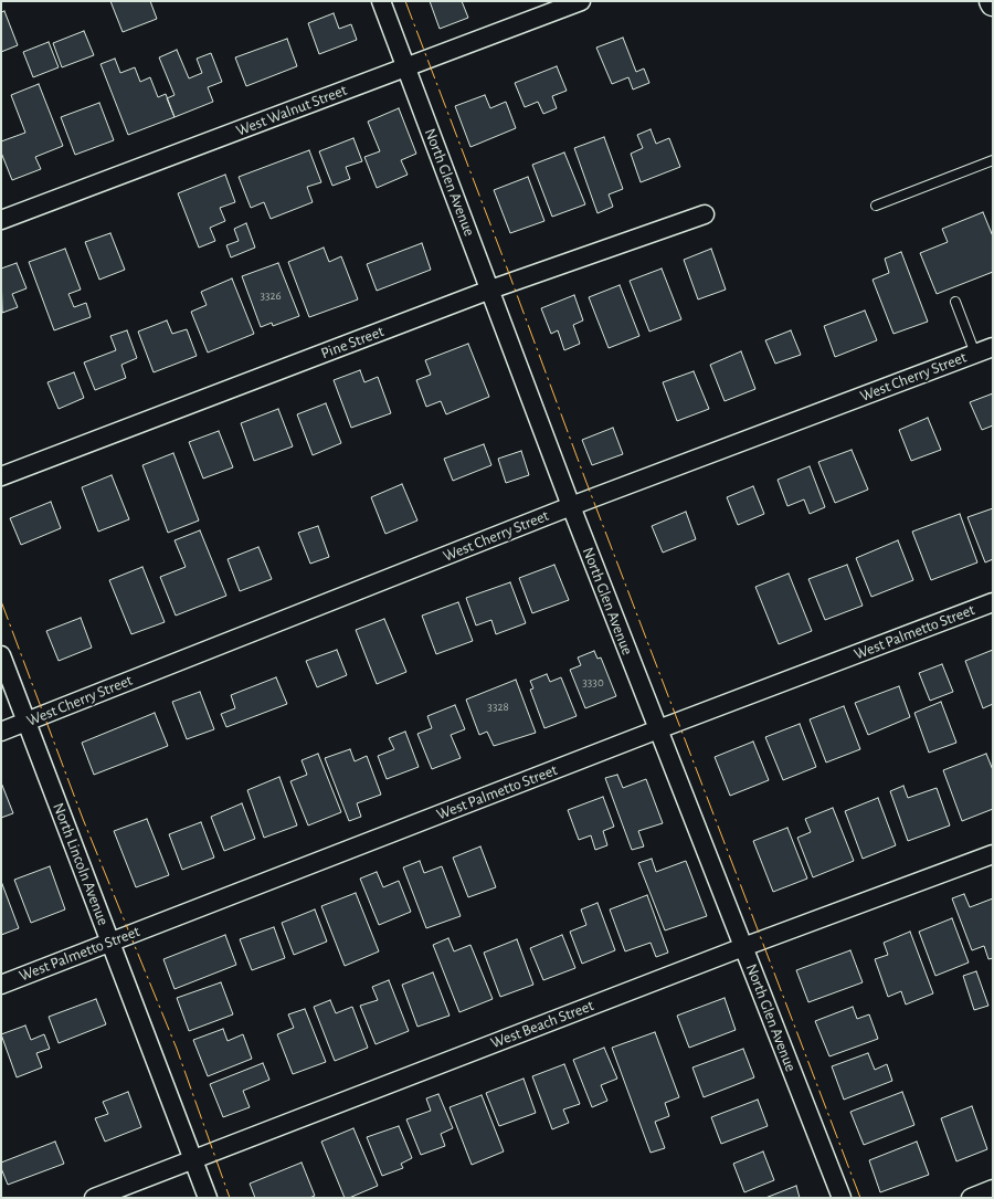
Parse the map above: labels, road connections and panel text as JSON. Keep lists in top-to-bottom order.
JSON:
{
  "streets": {
    "street": [
      "West Walnut Street",
      "North Glen Avenue",
      "Pine Street",
      "West Cherry Street",
      "West Palmetto Street",
      "North Lincoln Avenue",
      "West Beach Street"
    ]
  },
  "crossings": [
    ["West Walnut Street", "North Glen Avenue"],
    ["North Glen Avenue", "Pine Street"],
    ["North Glen Avenue", "West Cherry Street"],
    ["North Glen Avenue", "West Palmetto Street"],
    ["North Glen Avenue", "West Beach Street"],
    ["West Cherry Street", "North Lincoln Avenue"],
    ["West Palmetto Street", "North Lincoln Avenue"],
    ["North Lincoln Avenue", "West Beach Street"]
  ],
  "house_numbers": ["3326", "3330", "3328"]
}
